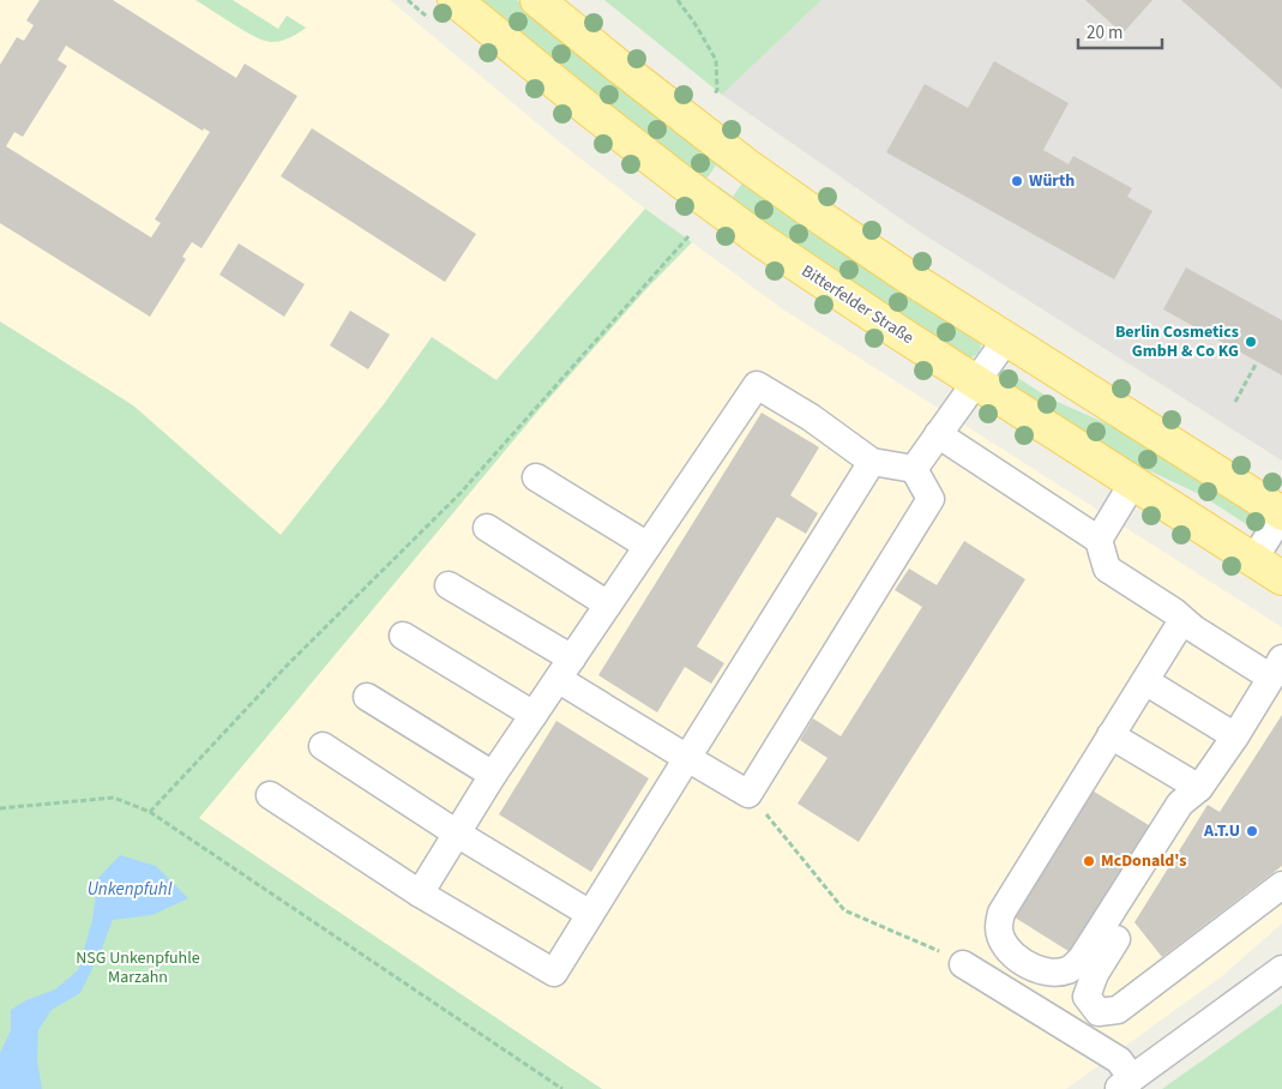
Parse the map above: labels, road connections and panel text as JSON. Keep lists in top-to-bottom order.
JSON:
{
  "streets": {
    "main road": ["Bitterfelder Straße"]
  },
  "water": ["Unkenpfuhl"],
  "parks": ["NSG Unkenpfuhle Marzahn"],
  "places": [
    "Würth",
    "Berlin Cosmetics GmbH & Co KG",
    "A.T.U",
    "McDonald's"
  ],
  "scale_bar": "20 m"
}
